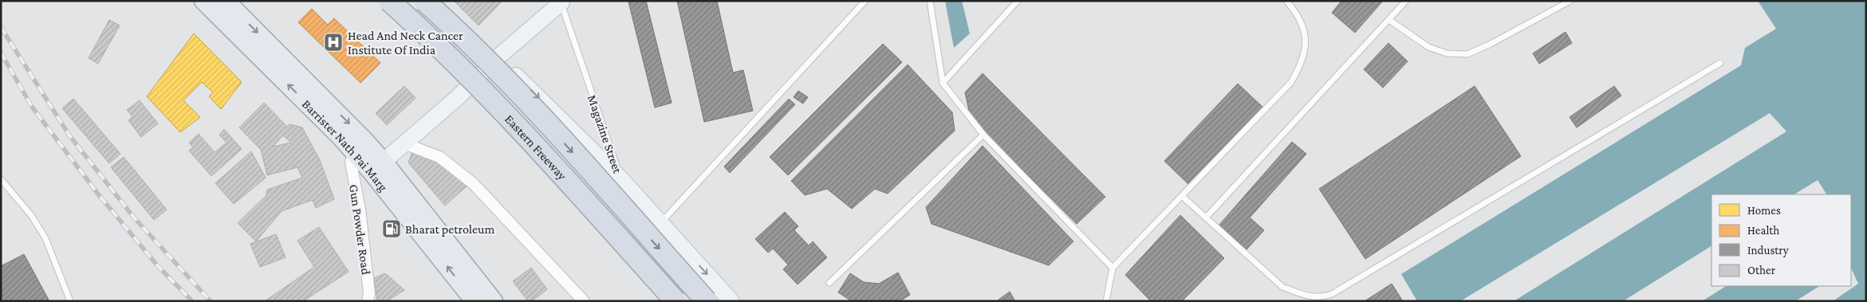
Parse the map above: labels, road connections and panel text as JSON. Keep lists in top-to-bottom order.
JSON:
{
  "streets": {
    "highway": ["Eastern Freeway"],
    "main road": ["Barrister Nath Pai Marg"],
    "street": ["Magazine Street", "Gun Powder Road"]
  },
  "crossings": [
    ["Barrister Nath Pai Marg", "Gun Powder Road"]
  ],
  "places": {
    "hospital": ["Head And Neck Cancer Institute Of India"],
    "fuel station": ["Bharat petroleum"]
  },
  "legend": [
    "Homes",
    "Health",
    "Industry",
    "Other"
  ]
}
